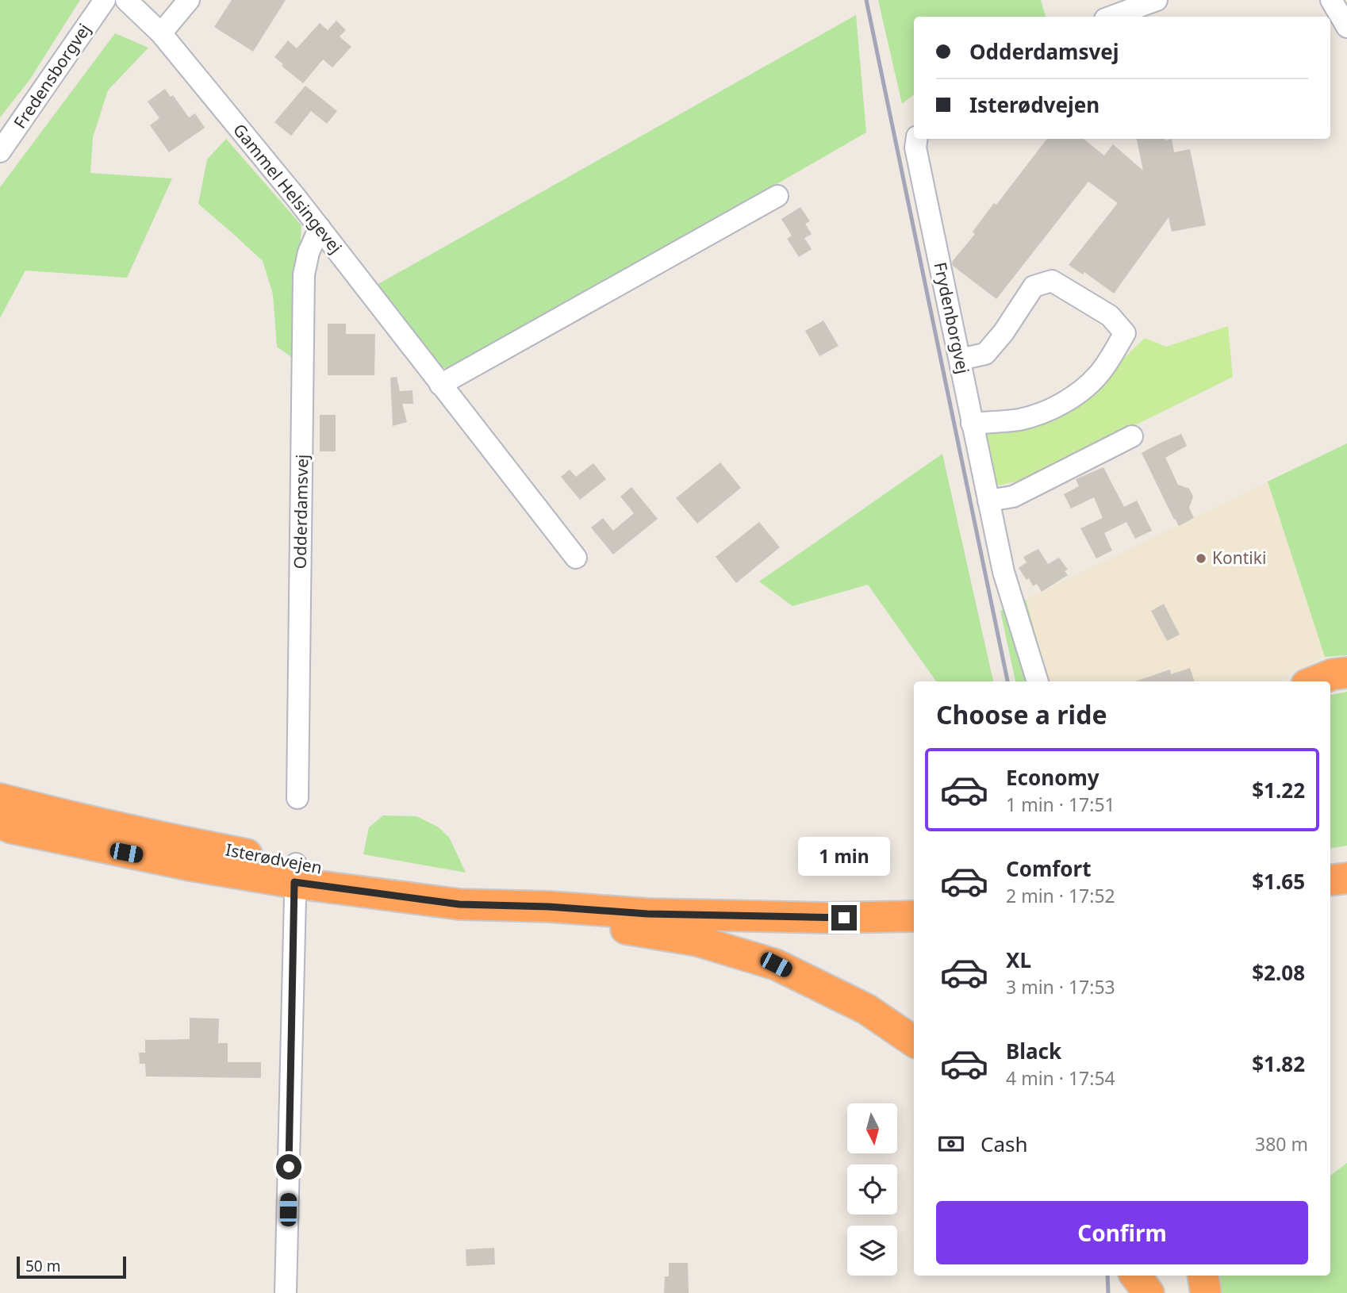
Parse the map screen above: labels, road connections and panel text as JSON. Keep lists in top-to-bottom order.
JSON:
{
  "streets": {
    "highway": ["Isterødvejen"],
    "street": [
      "Fredensborgvej",
      "Gammel Helsingevej",
      "Frydenborgvej",
      "Odderdamsvej"
    ]
  },
  "crossings": [
    ["Gammel Helsingevej", "Odderdamsvej"]
  ],
  "places": ["Kontiki"],
  "scale_bar": "50 m",
  "north": "bottom",
  "page": {
    "banner": ["Odderdamsvej", "Isterødvejen"],
    "heading": "Choose a ride",
    "list": [
      {
        "name": "Economy",
        "note": "1 min · 17:51",
        "value": "$1.22"
      },
      {
        "name": "Comfort",
        "note": "2 min · 17:52",
        "value": "$1.65"
      },
      {
        "name": "XL",
        "note": "3 min · 17:53",
        "value": "$2.08"
      },
      {
        "name": "Black",
        "note": "4 min · 17:54",
        "value": "$1.82"
      }
    ],
    "bubble": "1 min",
    "pay": ["Cash", "380 m"],
    "buttons": "Confirm",
    "scale": "50 m"
  }
}
